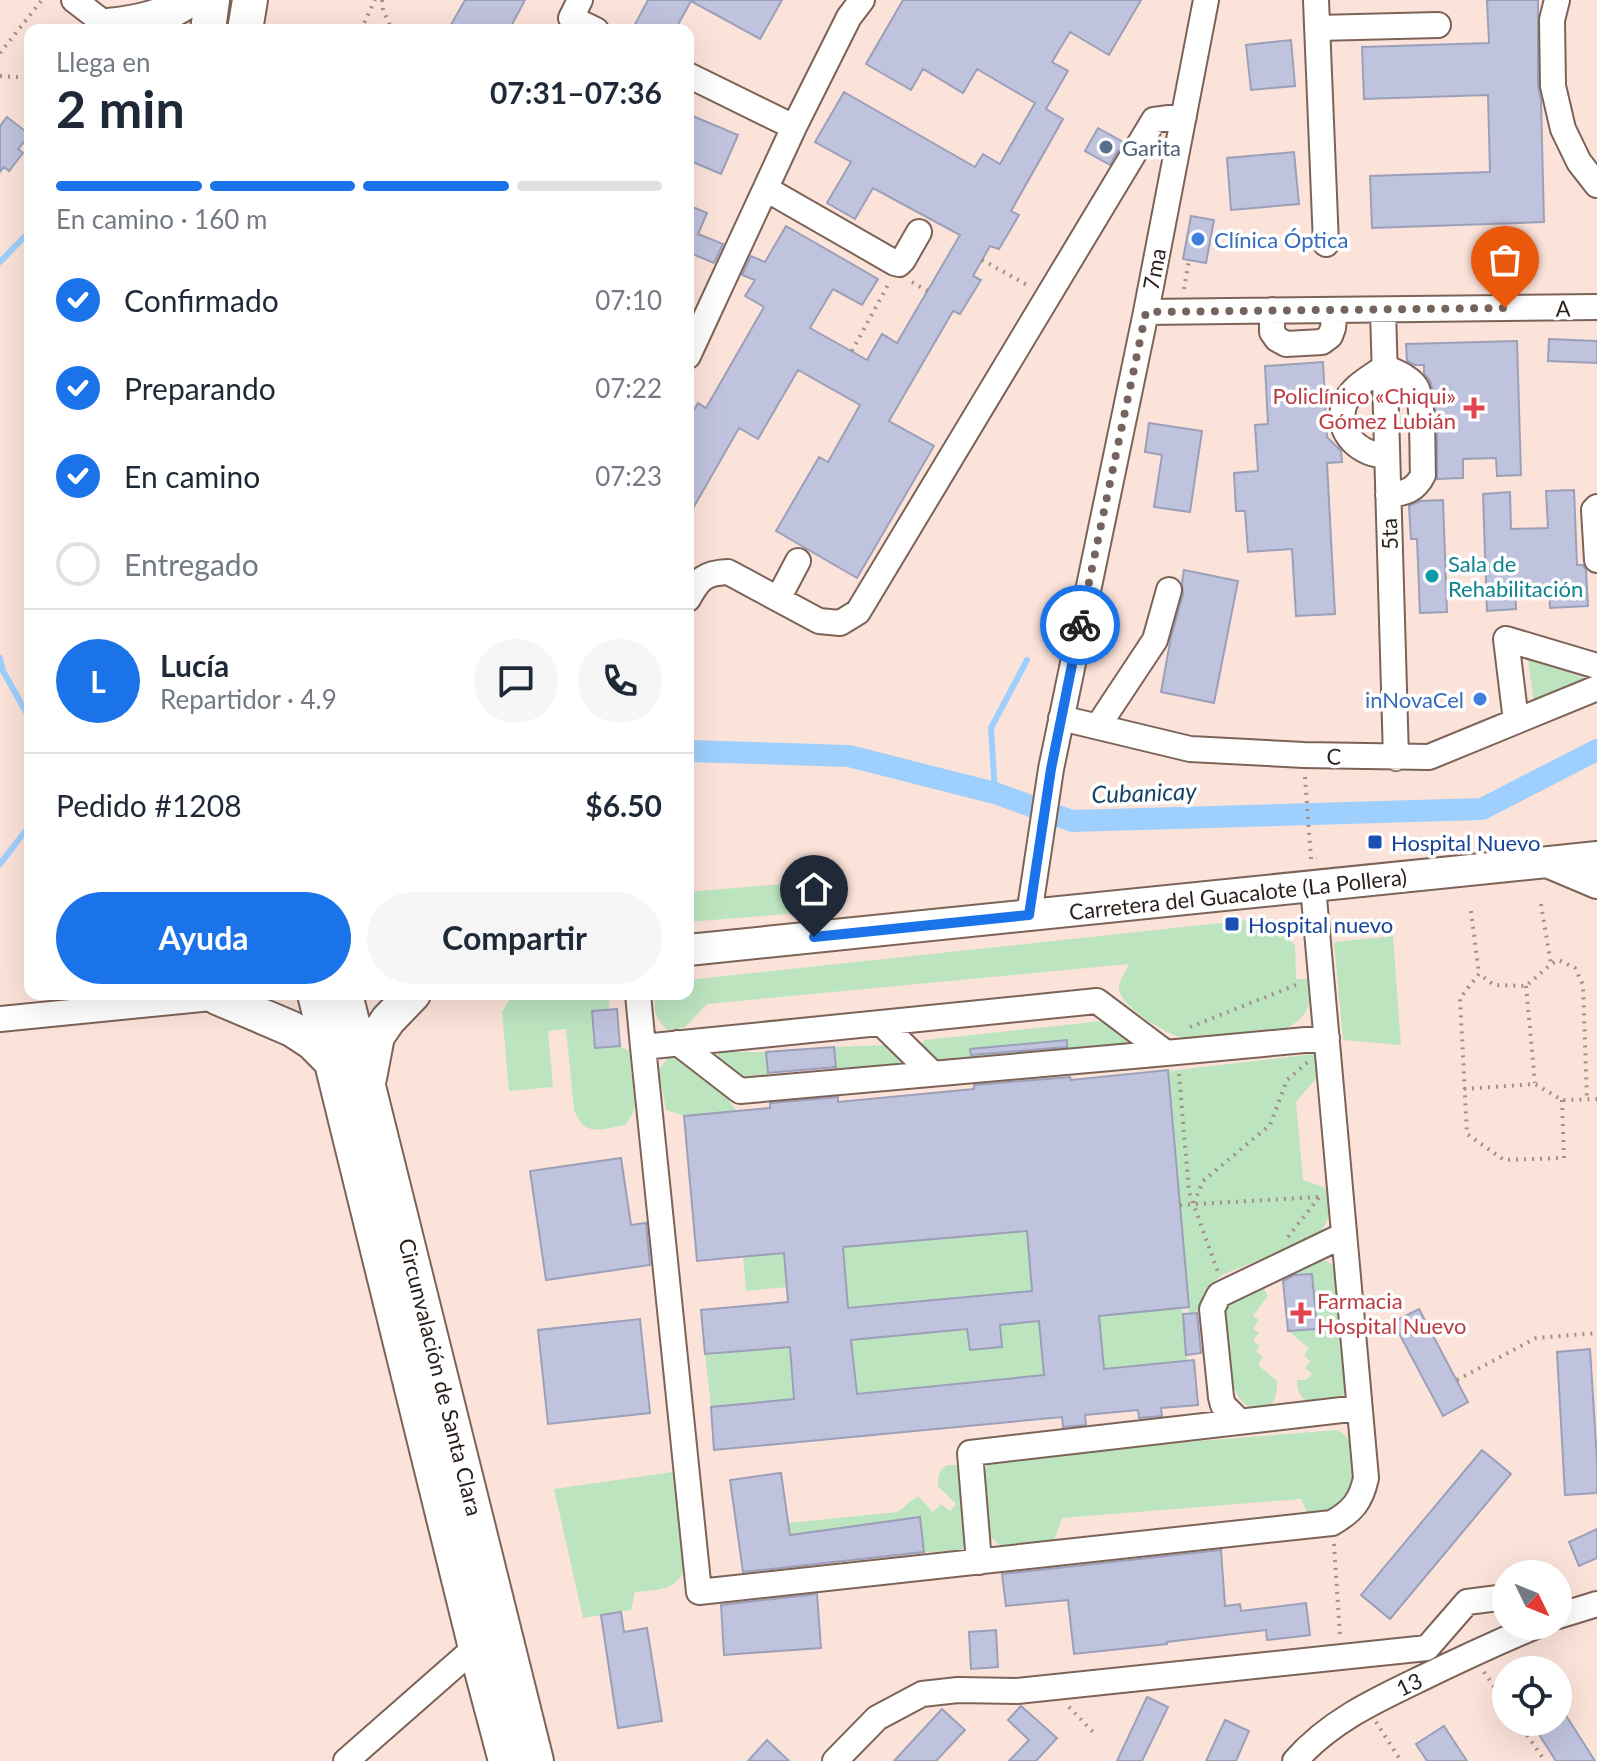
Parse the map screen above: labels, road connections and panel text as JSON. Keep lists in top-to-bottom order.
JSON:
{
  "streets": {
    "highway": ["Circunvalación de Santa Clara"],
    "main road": ["Carretera del Guacalote (La Pollera)"],
    "street": [
      "7ma",
      "A",
      "5ta",
      "C",
      "13"
    ]
  },
  "crossings": [
    ["7ma", "A"],
    ["7ma", "C"],
    ["7ma", "Carretera del Guacalote (La Pollera)"],
    ["A", "5ta"],
    ["5ta", "C"]
  ],
  "water": ["Cubanicay"],
  "places": {
    "other": [
      "Garita",
      "Clínica Óptica",
      "Sala de Rehabilitación",
      "inNovaCel"
    ],
    "health": ["Policlínico «Chiqui» Gómez Lubián", "Farmacia Hospital Nuevo"],
    "transit": ["Hospital Nuevo", "Hospital nuevo"]
  },
  "north": "bottom right",
  "page": {
    "heading": ["2 min", "Llega en", "07:31–07:36"],
    "panel": [
      "Lucía",
      "Repartidor · 4.9",
      "Pedido #1208",
      "$6.50"
    ],
    "bar": "En camino · 160 m",
    "list": [
      ["Confirmado", "07:10"],
      ["Preparando", "07:22"],
      ["En camino", "07:23"],
      "Entregado"
    ],
    "round": "L",
    "buttons": ["Ayuda", "Compartir"]
  }
}
